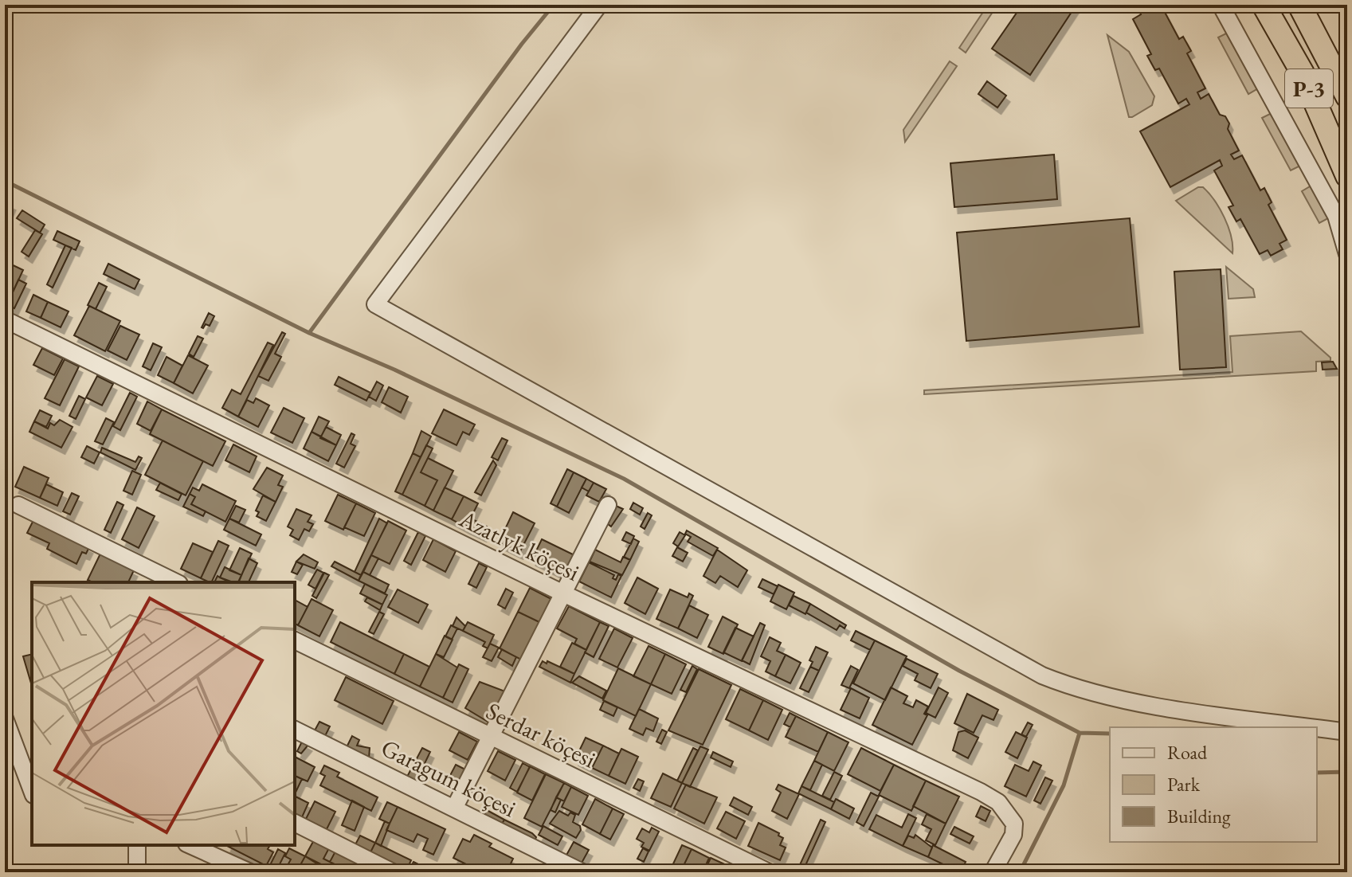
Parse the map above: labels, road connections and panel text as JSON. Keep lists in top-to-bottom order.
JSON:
{
  "streets": {
    "highway": ["P-3"],
    "street": ["Azatlyk köçesi", "Serdar köçesi", "Garagum köçesi"]
  },
  "legend": ["Road", "Park", "Building"]
}
